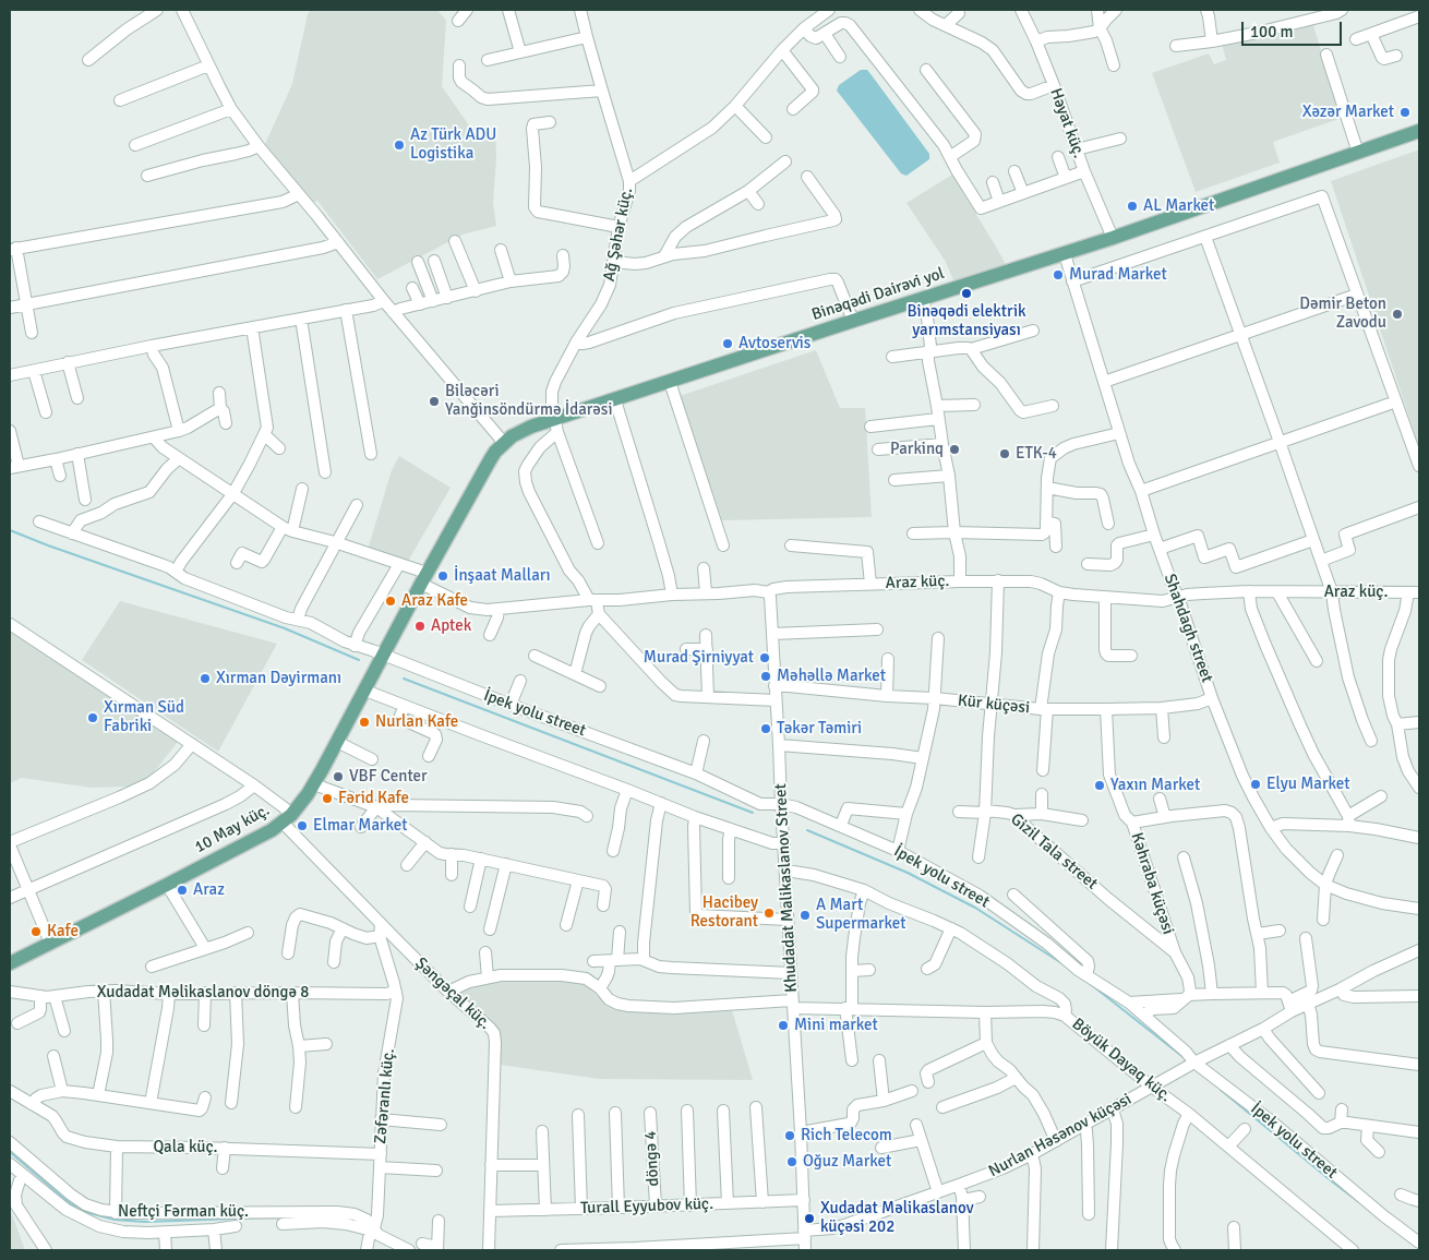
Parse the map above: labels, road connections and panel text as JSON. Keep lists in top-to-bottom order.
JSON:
{
  "streets": {
    "main road": ["Binəqədi Dairəvi yol", "10 May küç."],
    "street": [
      "Həyat küç.",
      "Ağ Şəhər küç.",
      "Araz küç.",
      "Shahdagh street",
      "Kür küçəsi",
      "İpek yolu street",
      "Gizil Tala street",
      "Kəhraba küçəsi",
      "Khudadat Malikaslanov Street",
      "Xudadat Məlikaslanov döngə 8",
      "Şəngəçal küç.",
      "Böyük Dayaq küç.",
      "Zəfəranlı küç.",
      "Nurlan Həsənov küçəsi",
      "Qala küç.",
      "döngə 4",
      "Turall Eyyubov küç.",
      "Neftçi Fərman küç."
    ]
  },
  "crossings": [
    ["Həyat küç.", "Binəqədi Dairəvi yol"],
    ["Ağ Şəhər küç.", "Binəqədi Dairəvi yol"],
    ["Binəqədi Dairəvi yol", "Araz küç."],
    ["Binəqədi Dairəvi yol", "Shahdagh street"],
    ["Binəqədi Dairəvi yol", "10 May küç."],
    ["Araz küç.", "Shahdagh street"],
    ["Araz küç.", "10 May küç."],
    ["Araz küç.", "Khudadat Malikaslanov Street"],
    ["Shahdagh street", "Kür küçəsi"],
    ["Kür küçəsi", "Kəhraba küçəsi"],
    ["Kür küçəsi", "Khudadat Malikaslanov Street"],
    ["İpek yolu street", "10 May küç."],
    ["İpek yolu street", "Khudadat Malikaslanov Street"],
    ["İpek yolu street", "Nurlan Həsənov küçəsi"],
    ["10 May küç.", "Şəngəçal küç."],
    ["Gizil Tala street", "Kəhraba küçəsi"],
    ["Khudadat Malikaslanov Street", "Böyük Dayaq küç."],
    ["Khudadat Malikaslanov Street", "Nurlan Həsənov küçəsi"],
    ["Khudadat Malikaslanov Street", "Turall Eyyubov küç."],
    ["Xudadat Məlikaslanov döngə 8", "Zəfəranlı küç."],
    ["Şəngəçal küç.", "Zəfəranlı küç."],
    ["Şəngəçal küç.", "Turall Eyyubov küç."],
    ["Böyük Dayaq küç.", "Nurlan Həsənov küçəsi"],
    ["Zəfəranlı küç.", "Qala küç."],
    ["Zəfəranlı küç.", "Neftçi Fərman küç."],
    ["döngə 4", "Turall Eyyubov küç."]
  ],
  "places": [
    "Xəzər Market",
    "Az Türk ADU Logistika",
    "AL Market",
    "Murad Market",
    "Binəqədi elektrik yarımstansiyası",
    "Dəmir Beton Zavodu",
    "Avtoservis",
    "Biləcəri Yanğinsöndürmə İdarəsi",
    "Parkinq",
    "ETK-4",
    "İnşaat Malları",
    "Araz Kafe",
    "Aptek",
    "Murad Şirniyyat",
    "Məhəllə Market",
    "Xırman Dəyirmanı",
    "Xırman Süd Fabriki",
    "Nurlan Kafe",
    "Təkər Təmiri",
    "VBF Center",
    "Elyu Market",
    "Yaxın Market",
    "Fərid Kafe",
    "Elmar Market",
    "Araz",
    "Hacibey Restorant",
    "A Mart Supermarket",
    "Kafe",
    "Mini market",
    "Rich Telecom",
    "Oğuz Market",
    "Xudadat Məlikaslanov küçəsi 202"
  ],
  "scale_bar": "100 m"
}
